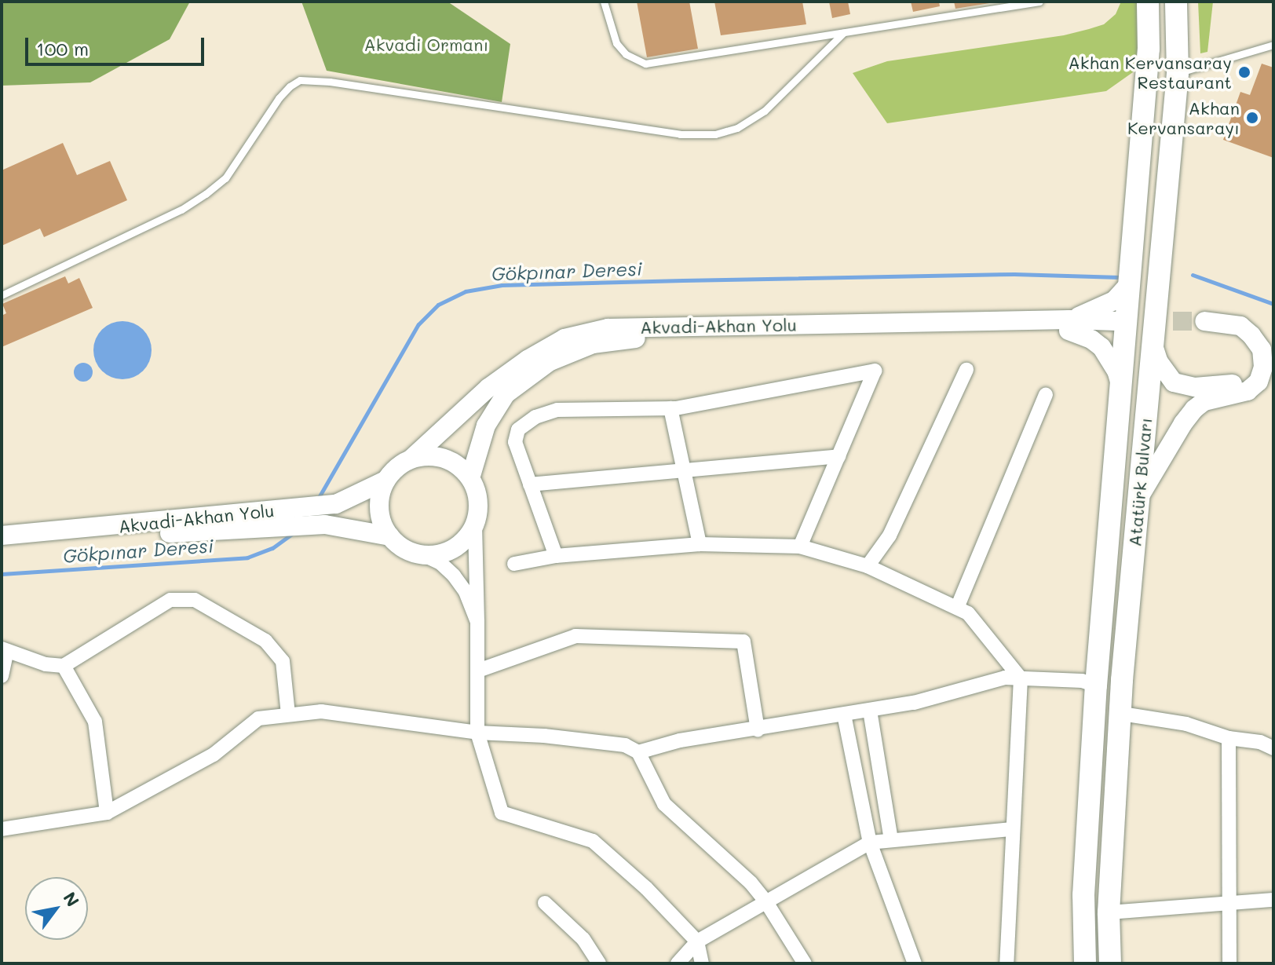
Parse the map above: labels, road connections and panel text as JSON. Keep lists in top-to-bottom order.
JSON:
{
  "streets": {
    "main road": ["Akvadi-Akhan Yolu", "Atatürk Bulvarı"]
  },
  "water": ["Gökpınar Deresi"],
  "parks": ["Akvadi Ormanı"],
  "places": ["Akhan Kervansaray Restaurant", "Akhan Kervansarayı"],
  "scale_bar": "100 m",
  "north": "top right"
}
